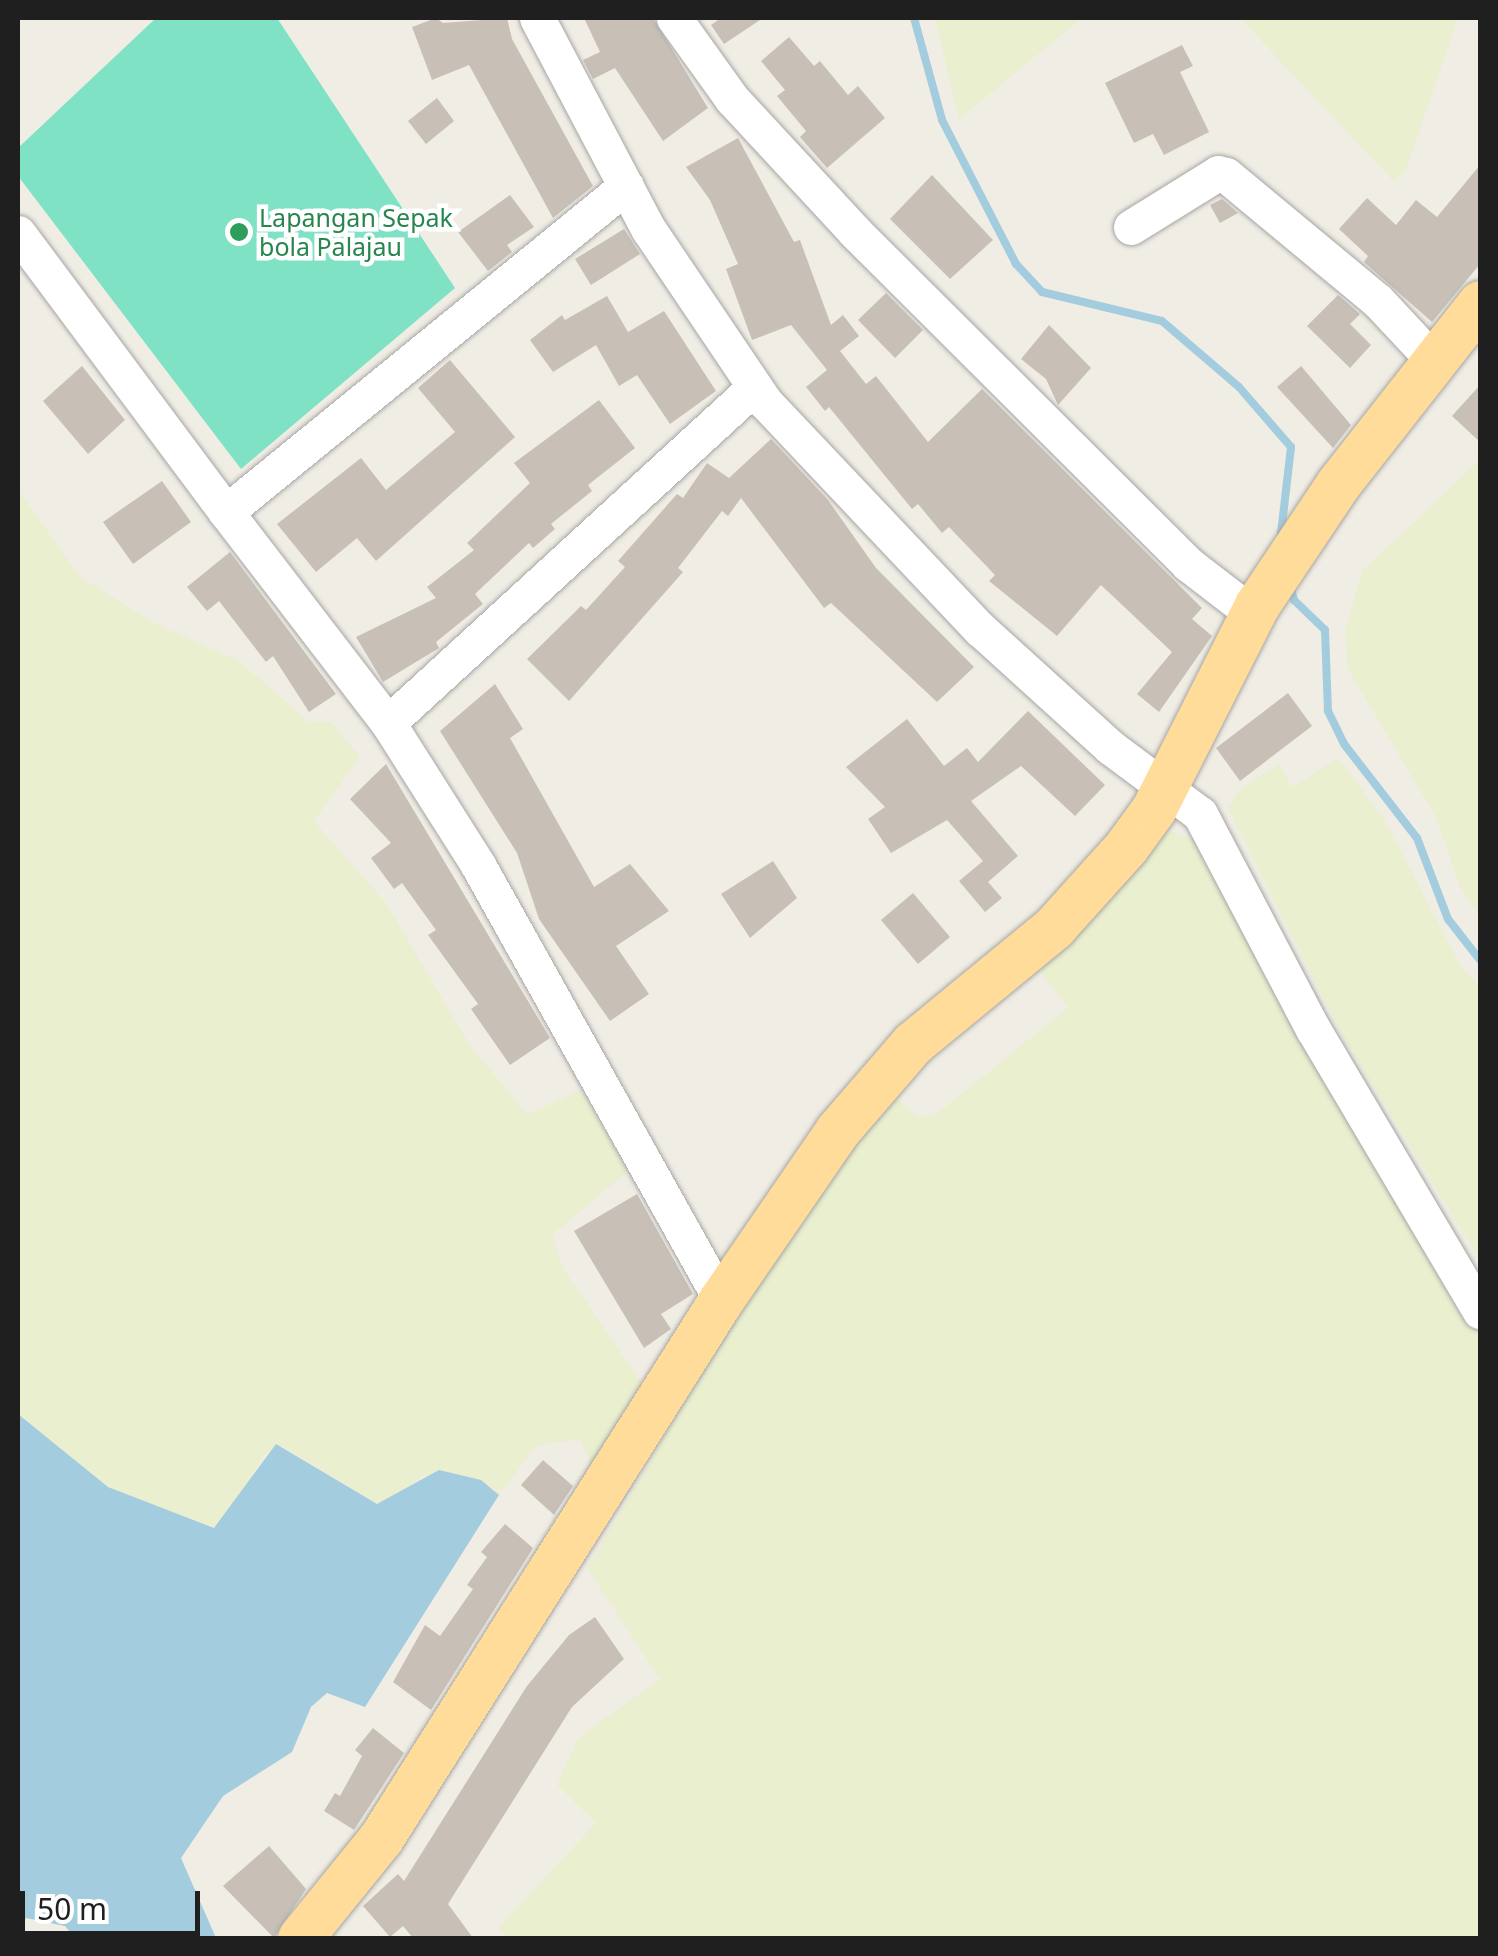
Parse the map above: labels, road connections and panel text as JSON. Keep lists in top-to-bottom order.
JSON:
{
  "places": ["Lapangan Sepak bola Palajau"],
  "scale_bar": "50 m"
}
